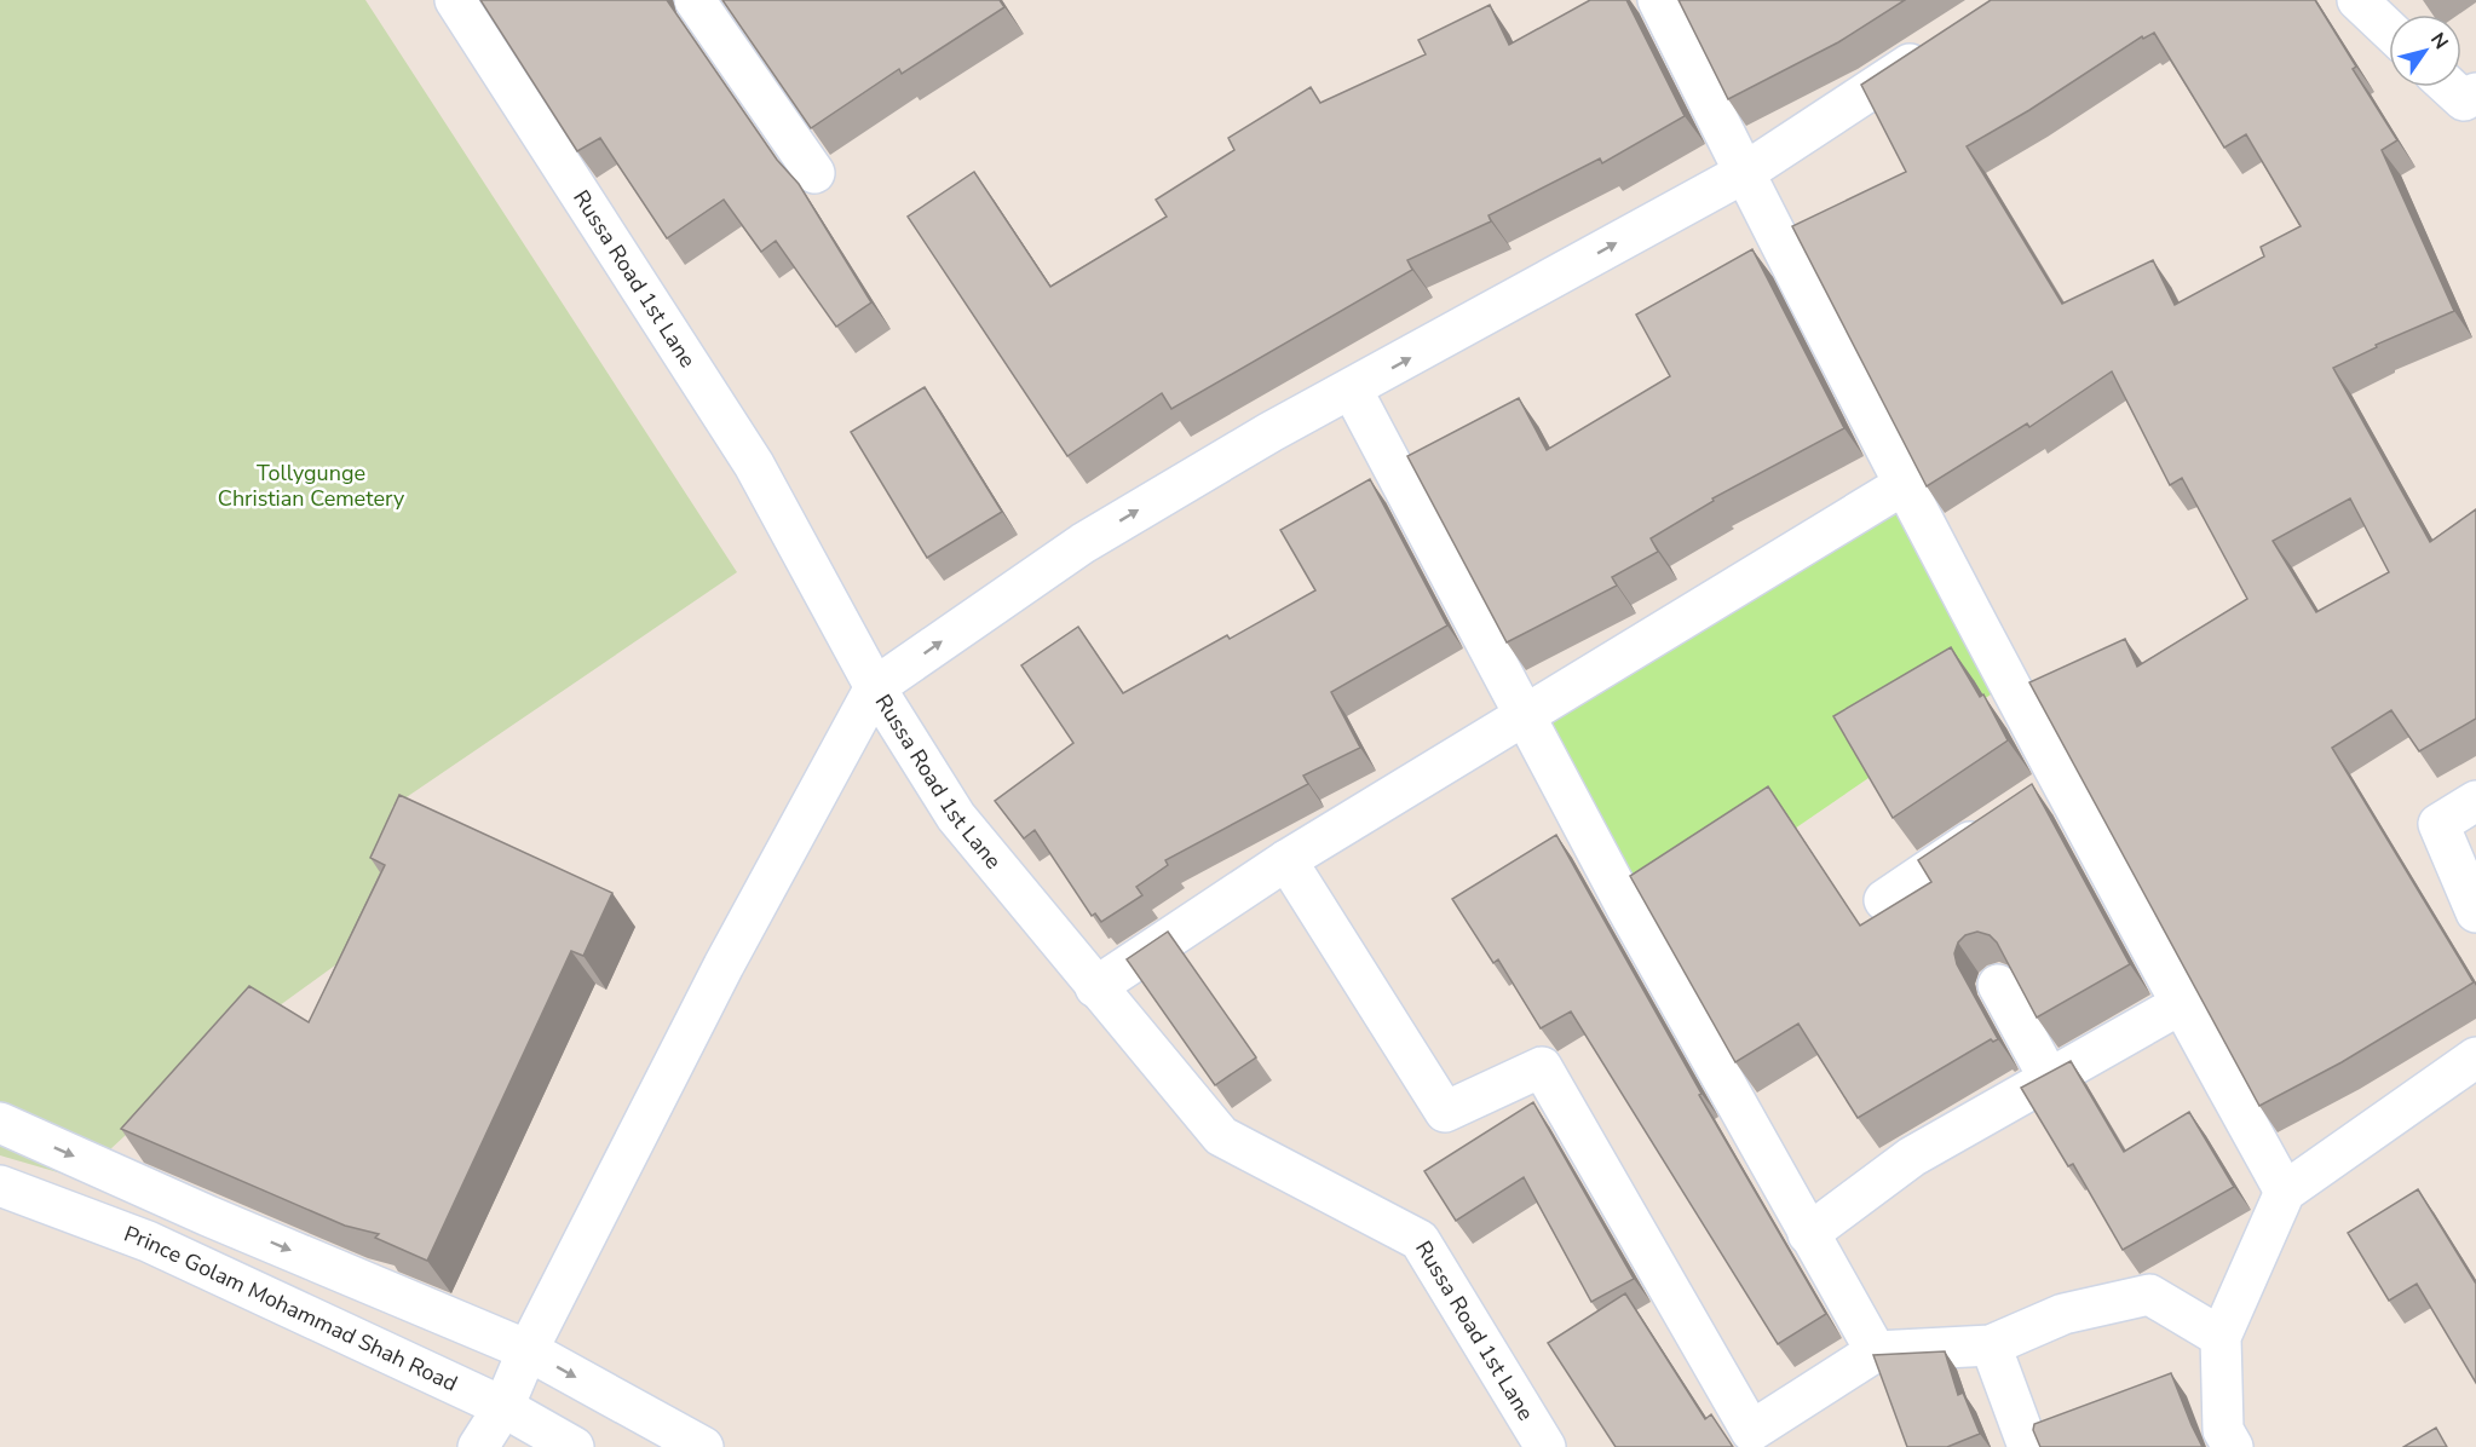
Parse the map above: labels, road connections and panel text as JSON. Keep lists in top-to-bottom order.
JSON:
{
  "streets": {
    "street": ["Russa Road 1st Lane", "Prince Golam Mohammad Shah Road"]
  },
  "parks": ["Tollygunge Christian Cemetery"],
  "north": "top right"
}
